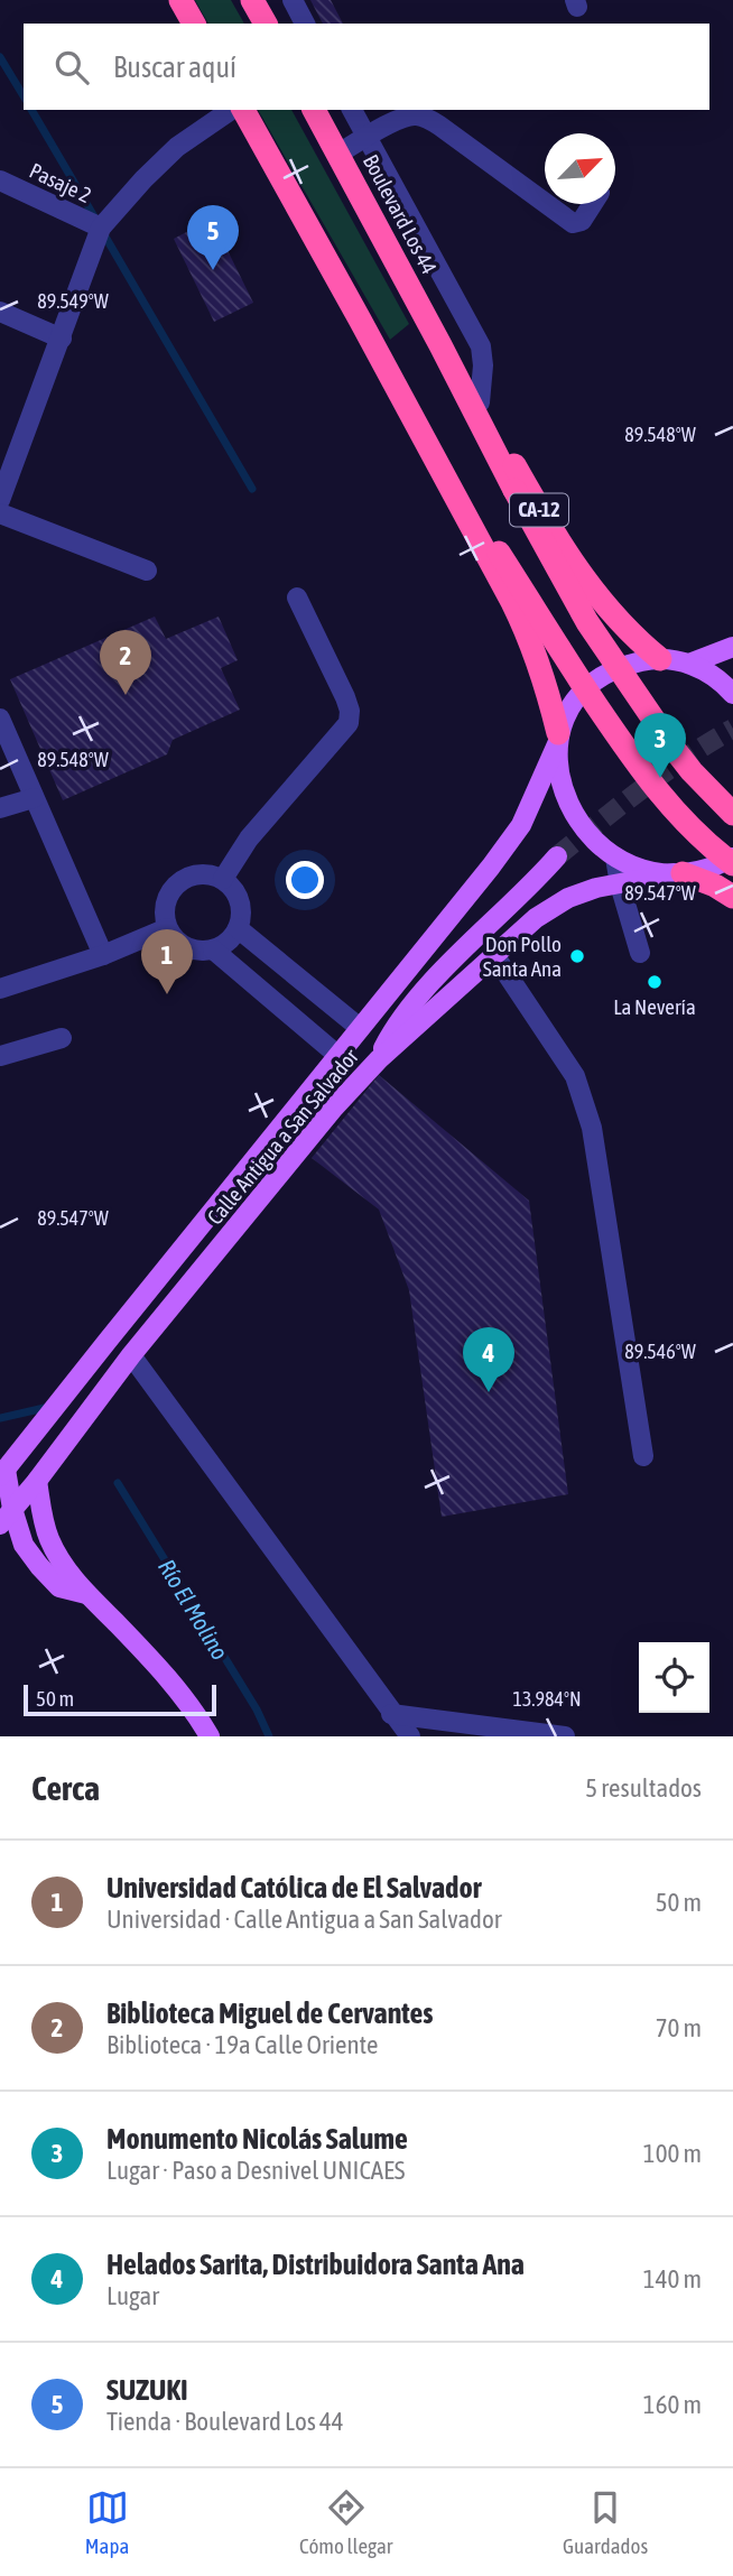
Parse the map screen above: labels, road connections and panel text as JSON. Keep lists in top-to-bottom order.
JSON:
{
  "streets": {
    "highway": ["Boulevard Los 44", "CA-12"],
    "main road": ["Calle Antigua a San Salvador"],
    "street": ["Pasaje 2"]
  },
  "crossings": [
    ["Boulevard Los 44", "CA-12"],
    ["CA-12", "Calle Antigua a San Salvador"]
  ],
  "water": ["Río El Molino"],
  "places": ["Don Pollo Santa Ana", "La Nevería"],
  "scale_bar": "50 m",
  "north": "top right",
  "page": {
    "search": "Buscar aquí",
    "pins": [
      "5",
      "2",
      "3",
      "1",
      "4"
    ],
    "scale": "50 m",
    "heading": ["Cerca", "5 resultados"],
    "list": [
      {
        "mark": "1",
        "name": "Universidad Católica de El Salvador",
        "note": "Universidad · Calle Antigua a San Salvador",
        "value": "50 m"
      },
      {
        "mark": "2",
        "name": "Biblioteca Miguel de Cervantes",
        "note": "Biblioteca · 19a Calle Oriente",
        "value": "70 m"
      },
      {
        "mark": "3",
        "name": "Monumento Nicolás Salume",
        "note": "Lugar · Paso a Desnivel UNICAES",
        "value": "100 m"
      },
      {
        "mark": "4",
        "name": "Helados Sarita, Distribuidora Santa Ana",
        "note": "Lugar",
        "value": "140 m"
      },
      {
        "mark": "5",
        "name": "SUZUKI",
        "note": "Tienda · Boulevard Los 44",
        "value": "160 m"
      }
    ],
    "nav": ["Mapa", "Cómo llegar", "Guardados"]
  },
  "coordinates": [
    "89.549°W",
    "89.548°W",
    "89.547°W",
    "89.546°W",
    "13.984°N"
  ]
}
